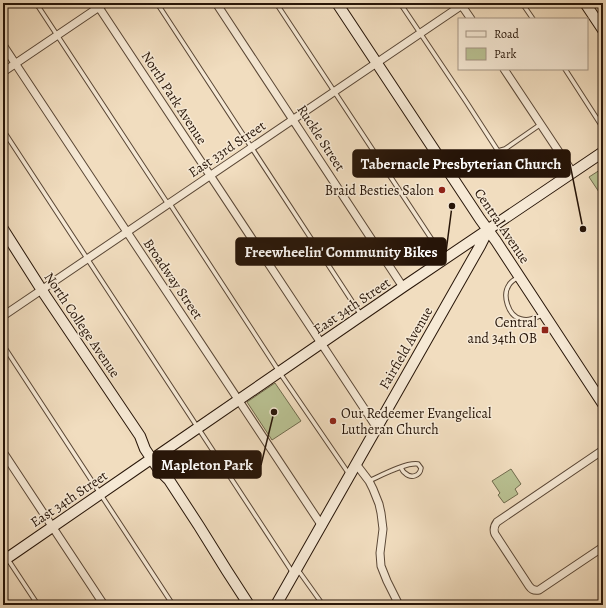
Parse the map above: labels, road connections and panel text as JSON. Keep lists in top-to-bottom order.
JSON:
{
  "streets": {
    "street": [
      "North Park Avenue",
      "Ruckle Street",
      "East 33rd Street",
      "Central Avenue",
      "Broadway Street",
      "East 34th Street",
      "North College Avenue",
      "Fairfield Avenue"
    ]
  },
  "crossings": [
    ["North Park Avenue", "East 33rd Street"],
    ["North Park Avenue", "East 34th Street"],
    ["North Park Avenue", "Fairfield Avenue"],
    ["Ruckle Street", "East 33rd Street"],
    ["Ruckle Street", "East 34th Street"],
    ["East 33rd Street", "Central Avenue"],
    ["East 33rd Street", "Broadway Street"],
    ["East 33rd Street", "North College Avenue"],
    ["Central Avenue", "East 34th Street"],
    ["Central Avenue", "Fairfield Avenue"],
    ["Broadway Street", "East 34th Street"],
    ["Broadway Street", "Fairfield Avenue"],
    ["East 34th Street", "North College Avenue"],
    ["East 34th Street", "Fairfield Avenue"]
  ],
  "places": {
    "other": [
      "Braid Besties Salon",
      "Freewheelin' Community Bikes",
      "Tabernacle Presbyterian Church",
      "Mapleton Park",
      "Our Redeemer Evangelical Lutheran Church"
    ],
    "transit": ["Central and 34th OB"]
  },
  "legend": ["Road", "Park"]
}
